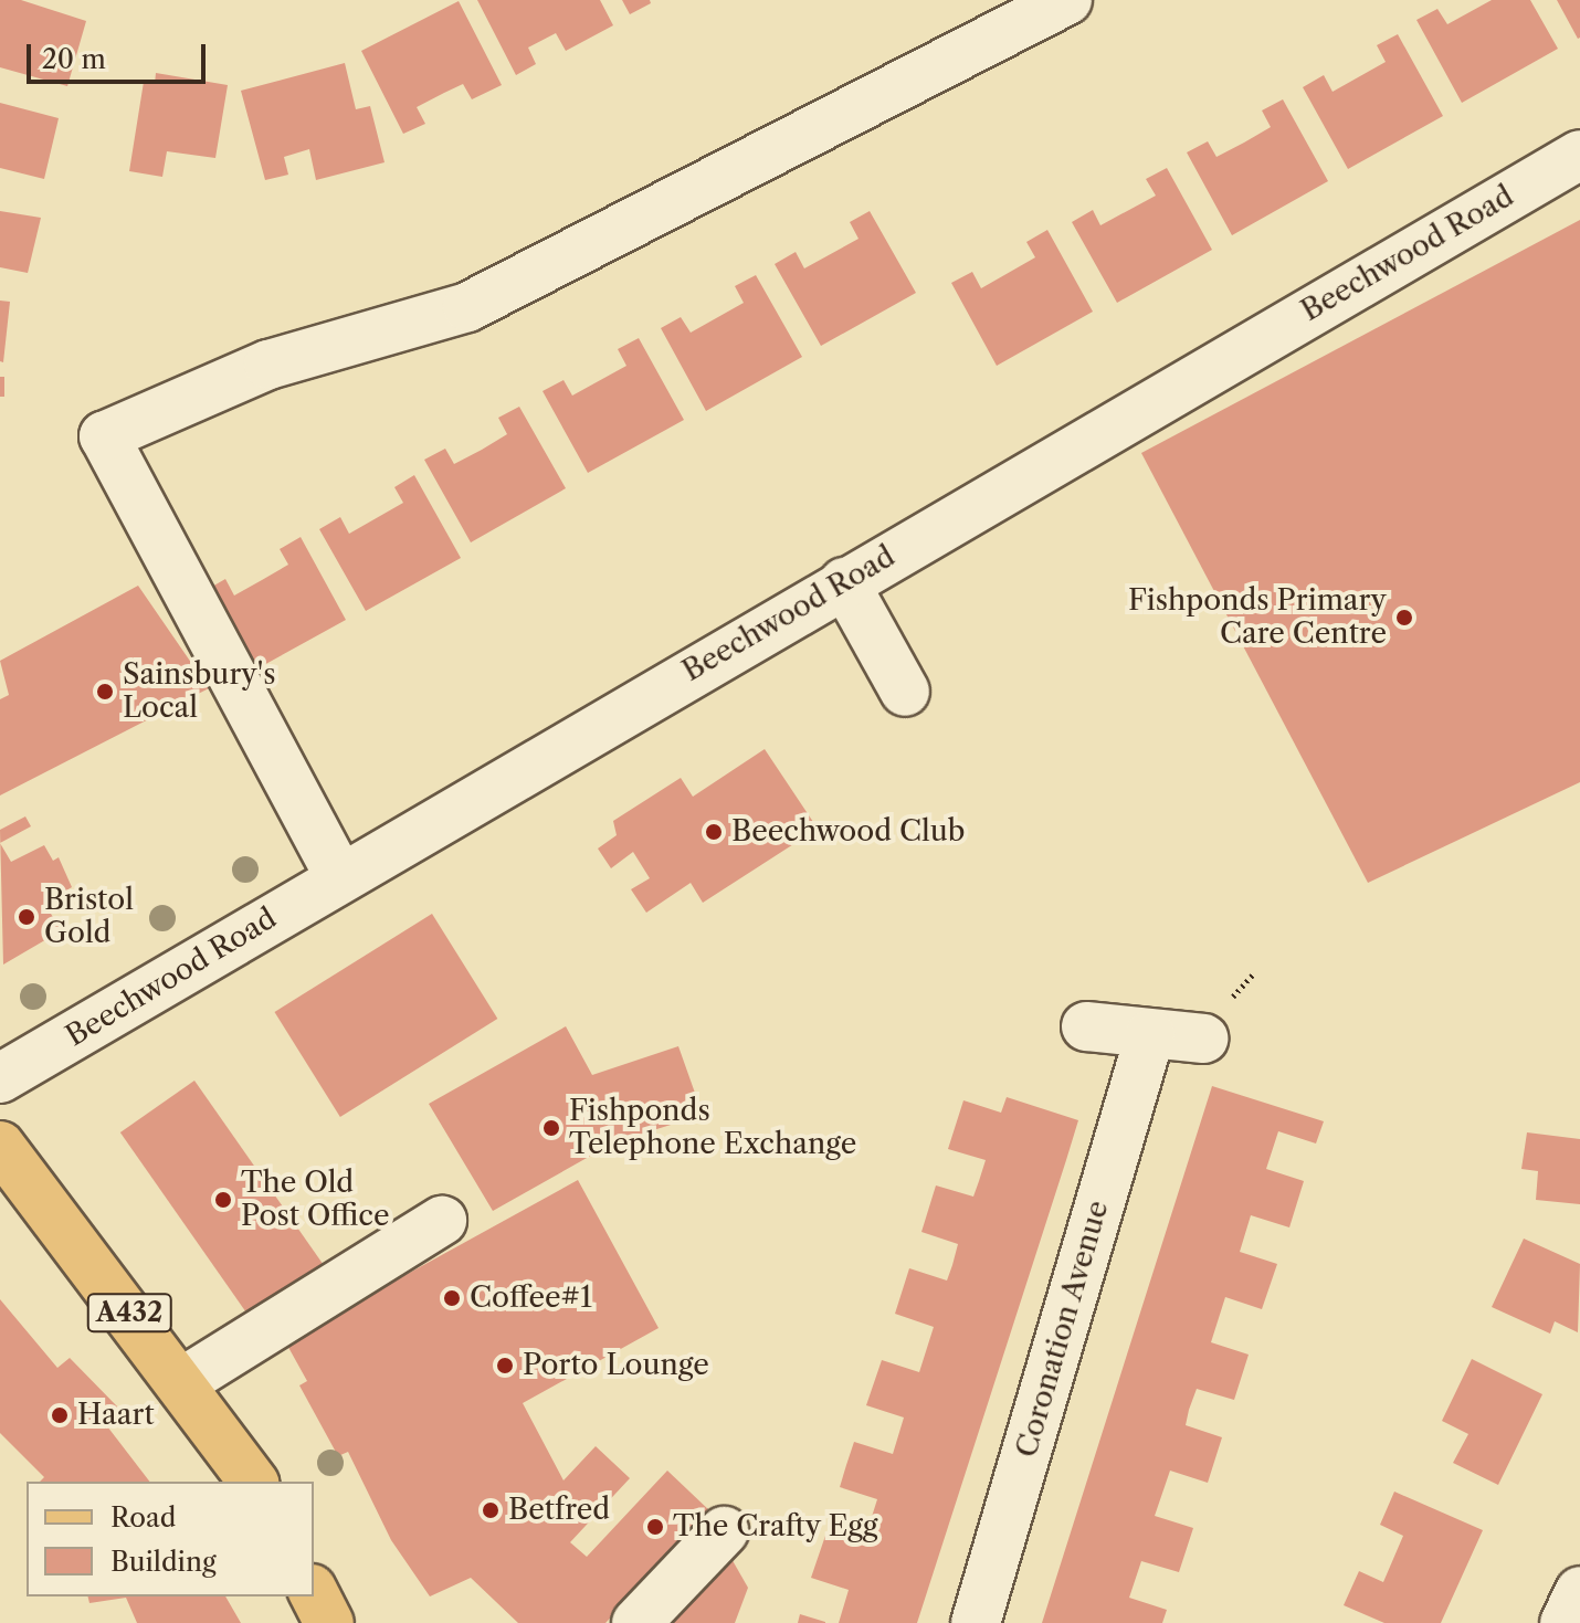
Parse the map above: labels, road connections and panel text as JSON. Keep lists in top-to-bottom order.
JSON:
{
  "streets": {
    "main road": ["A432"],
    "street": ["Beechwood Road", "Coronation Avenue"]
  },
  "places": [
    "Fishponds Primary Care Centre",
    "Sainsbury's Local",
    "Beechwood Club",
    "Bristol Gold",
    "Fishponds Telephone Exchange",
    "The Old Post Office",
    "Coffee#1",
    "Porto Lounge",
    "Haart",
    "Betfred",
    "The Crafty Egg"
  ],
  "legend": ["Road", "Building"],
  "scale_bar": "20 m"
}
